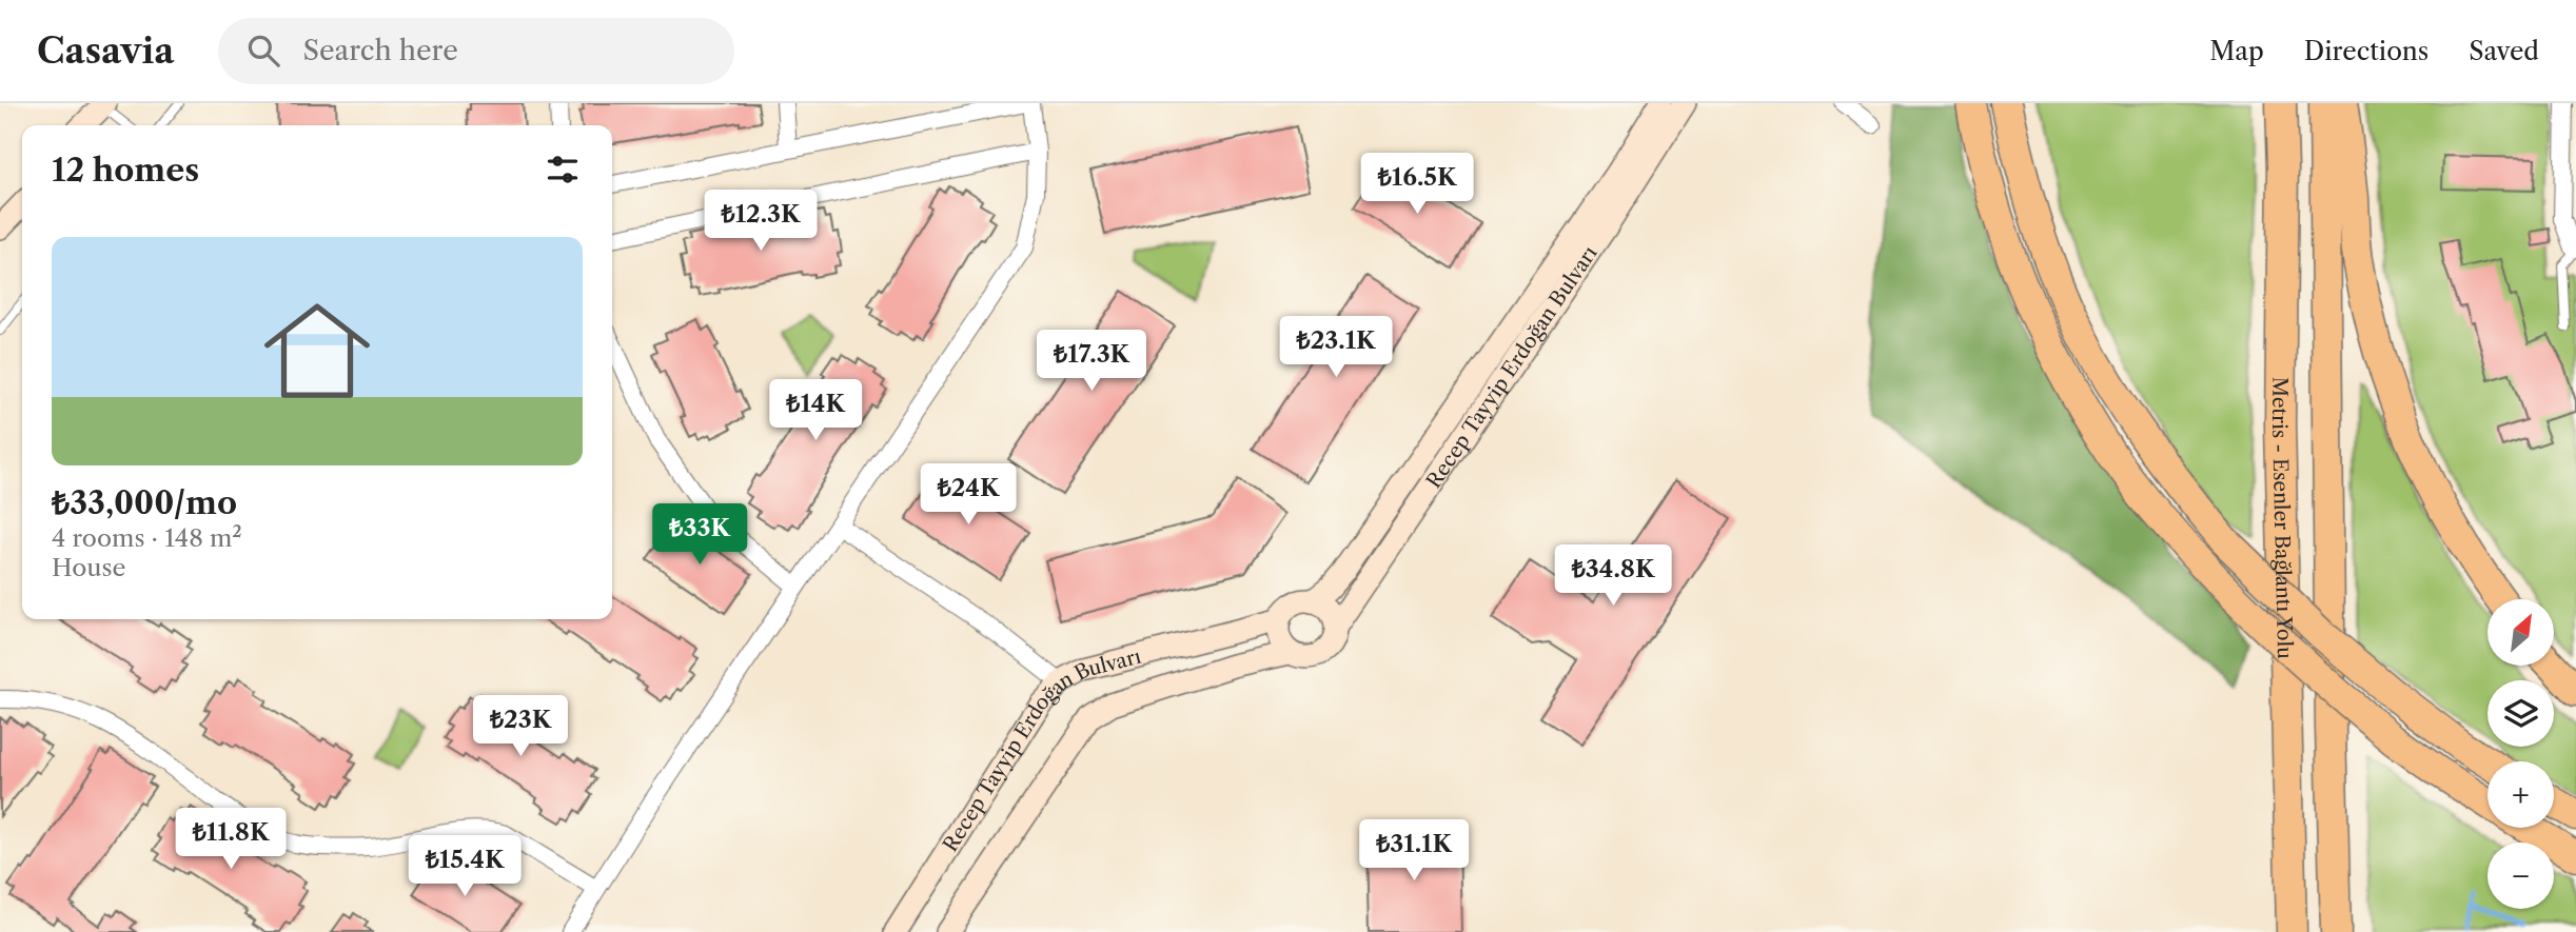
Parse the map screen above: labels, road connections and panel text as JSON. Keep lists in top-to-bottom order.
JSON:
{
  "streets": {
    "highway": ["Metris - Esenler Bağlantı Yolu"],
    "street": ["Recep Tayyip Erdoğan Bulvarı"]
  },
  "north": "top right",
  "page": {
    "header": "Casavia",
    "search": "Search here",
    "nav": ["Map", "Directions", "Saved"],
    "heading": "12 homes",
    "price": [
      "₺16.5K",
      "₺12.3K",
      "₺23.1K",
      "₺17.3K",
      "₺14K",
      "₺24K",
      "₺33K",
      "₺34.8K",
      "₺23K",
      "₺11.8K",
      "₺31.1K",
      "₺15.4K"
    ],
    "list": [
      {
        "name": "₺33,000/mo",
        "note": "4 rooms · 148 m² · House"
      }
    ],
    "map_buttons": ["+", "−"]
  }
}
